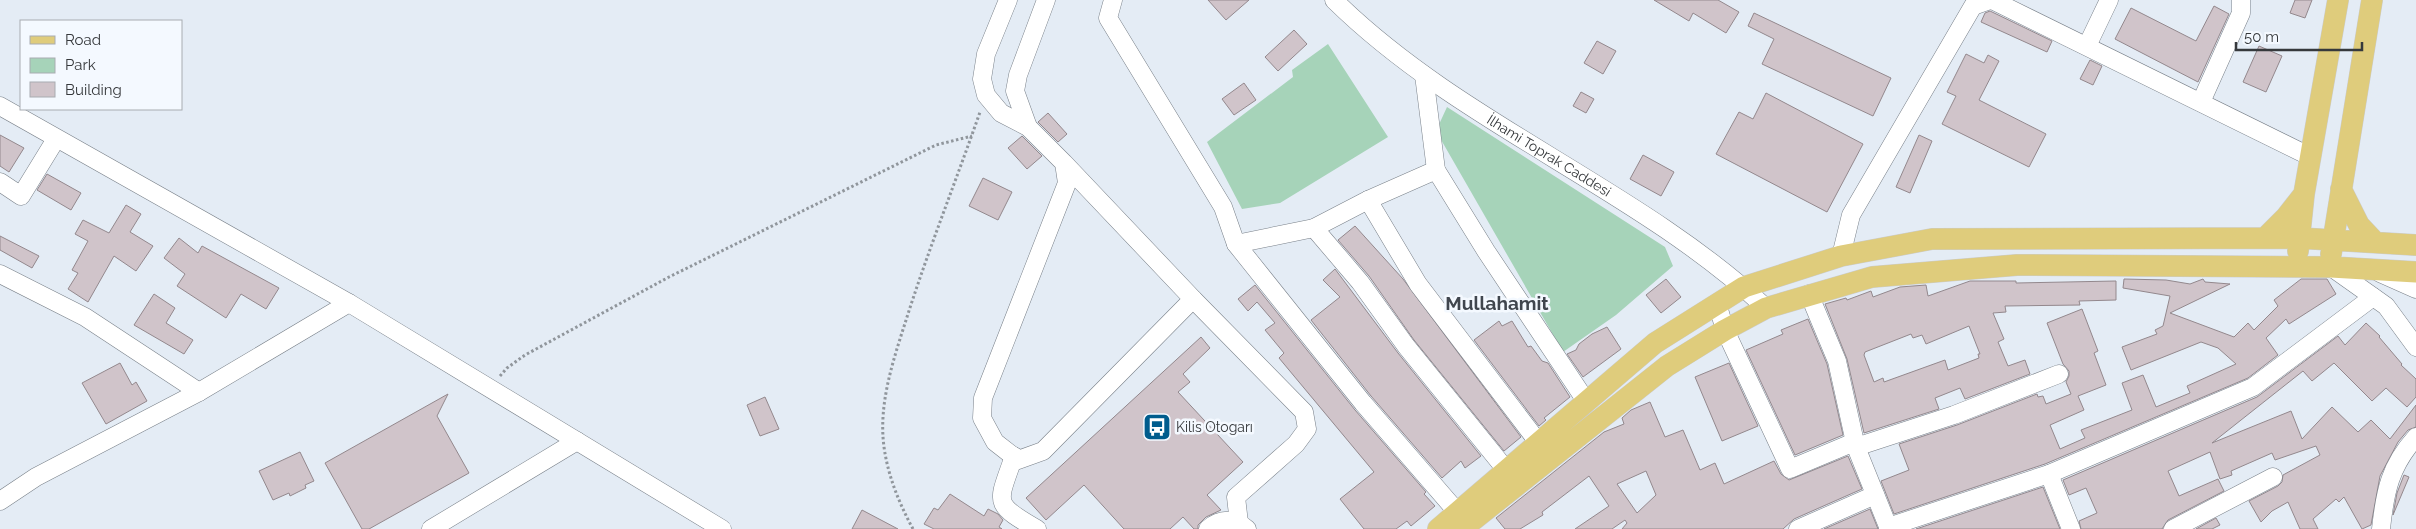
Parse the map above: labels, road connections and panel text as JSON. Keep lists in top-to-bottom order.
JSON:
{
  "streets": {
    "street": ["İlhami Toprak Caddesi"]
  },
  "districts": ["Mullahamit"],
  "places": {
    "bus stop": ["Kilis Otogarı"]
  },
  "legend": ["Road", "Park", "Building"],
  "scale_bar": "50 m"
}
